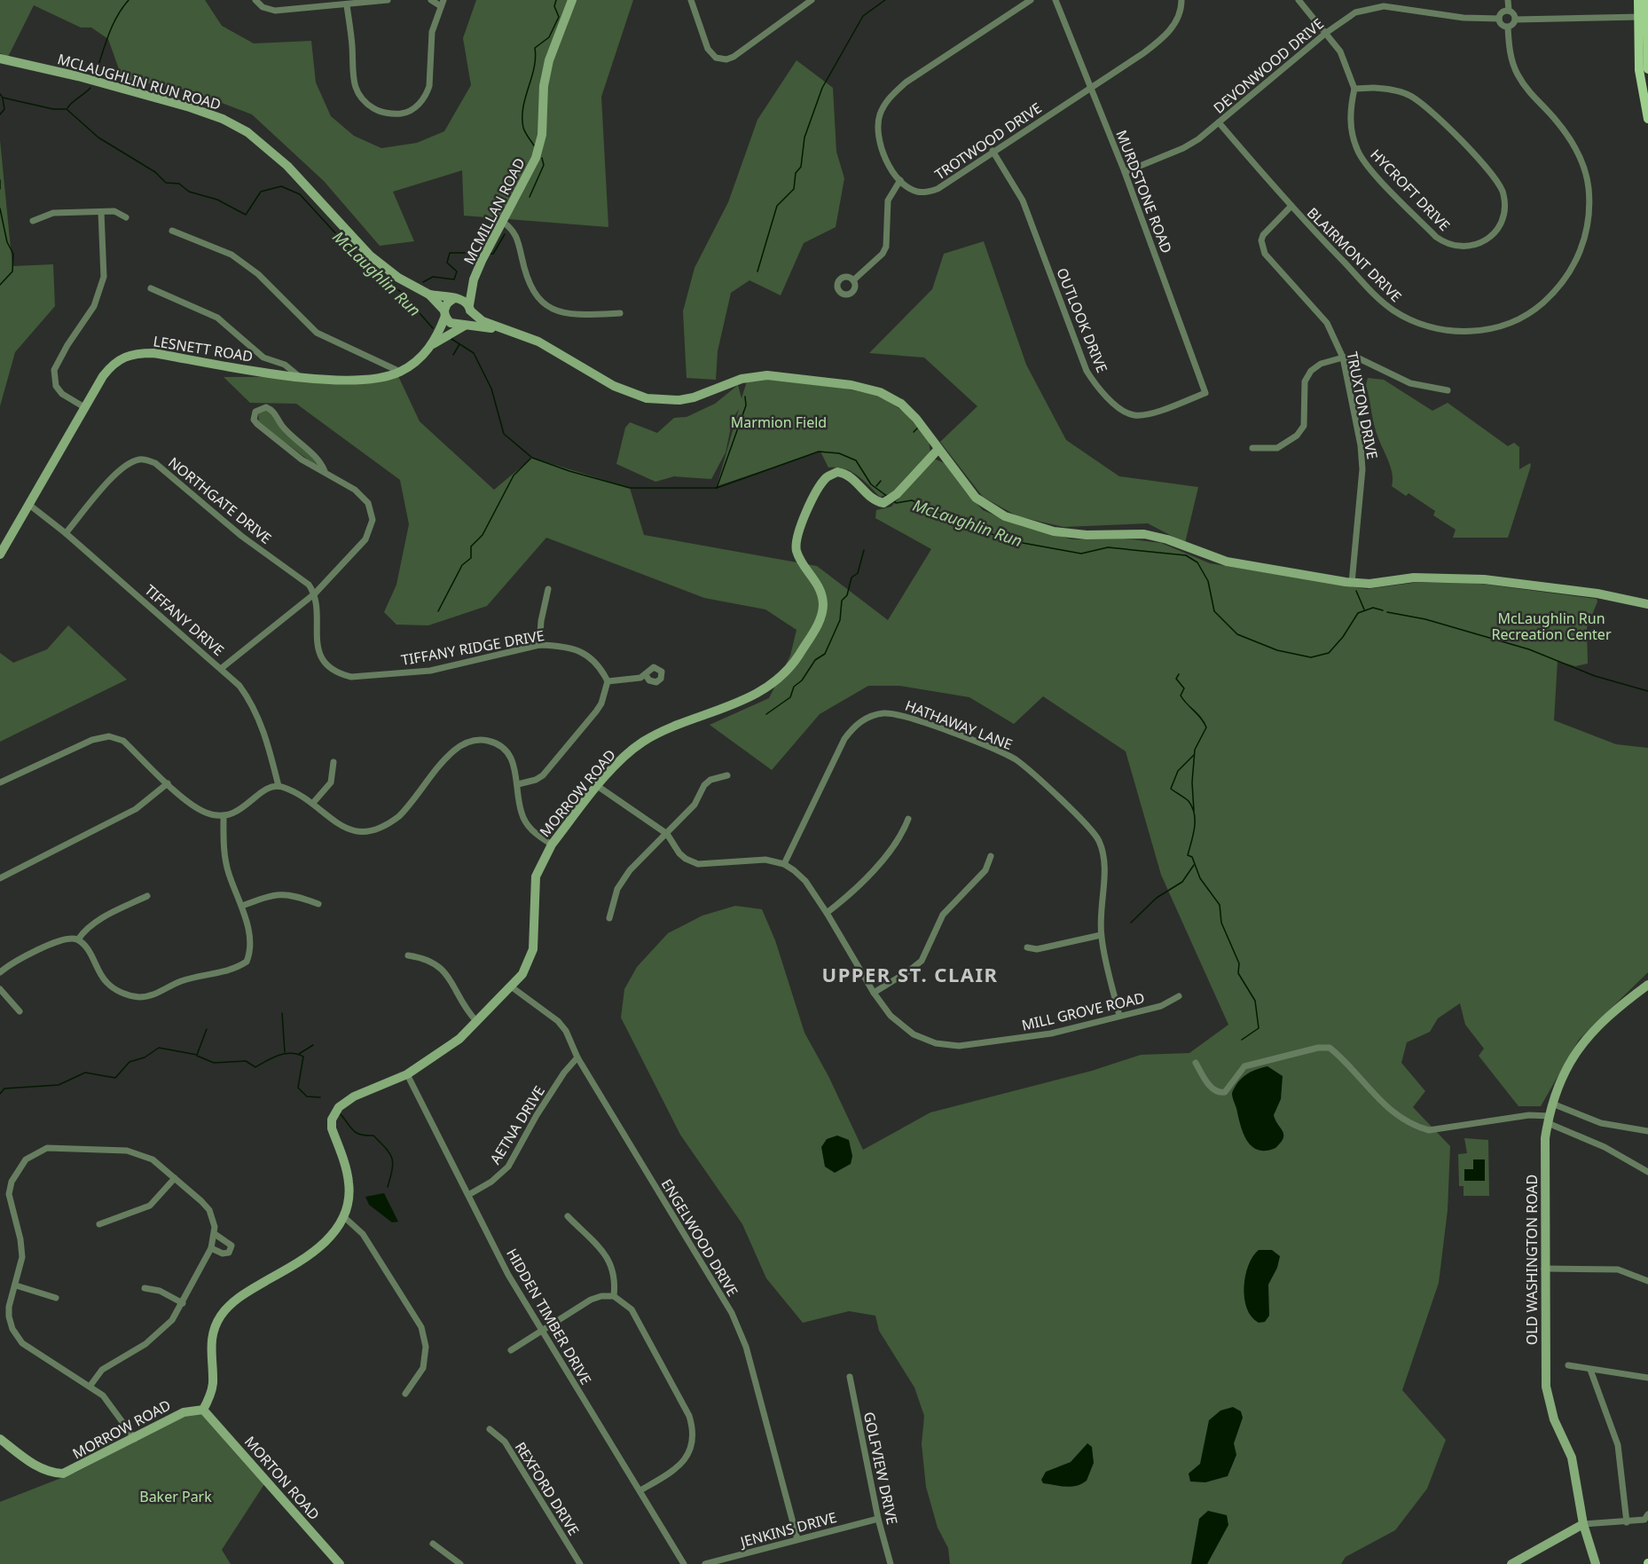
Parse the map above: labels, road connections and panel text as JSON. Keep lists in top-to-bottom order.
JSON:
{
  "streets": {
    "street": [
      "DEVONWOOD DRIVE",
      "MCLAUGHLIN RUN ROAD",
      "TROTWOOD DRIVE",
      "HYCROFT DRIVE",
      "MURDSTONE ROAD",
      "MCMILLAN ROAD",
      "BLAIRMONT DRIVE",
      "OUTLOOK DRIVE",
      "LESNETT ROAD",
      "TRUXTON DRIVE",
      "NORTHGATE DRIVE",
      "TIFFANY DRIVE",
      "TIFFANY RIDGE DRIVE",
      "HATHAWAY LANE",
      "MORROW ROAD",
      "MILL GROVE ROAD",
      "AETNA DRIVE",
      "ENGELWOOD DRIVE",
      "OLD WASHINGTON ROAD",
      "HIDDEN TIMBER DRIVE",
      "GOLFVIEW DRIVE",
      "MORTON ROAD",
      "REXFORD DRIVE",
      "JENKINS DRIVE"
    ]
  },
  "crossings": [
    ["DEVONWOOD DRIVE", "HYCROFT DRIVE"],
    ["DEVONWOOD DRIVE", "MURDSTONE ROAD"],
    ["DEVONWOOD DRIVE", "BLAIRMONT DRIVE"],
    ["MCLAUGHLIN RUN ROAD", "MCMILLAN ROAD"],
    ["MCLAUGHLIN RUN ROAD", "LESNETT ROAD"],
    ["TROTWOOD DRIVE", "MURDSTONE ROAD"],
    ["TROTWOOD DRIVE", "OUTLOOK DRIVE"],
    ["MURDSTONE ROAD", "OUTLOOK DRIVE"],
    ["MCMILLAN ROAD", "LESNETT ROAD"],
    ["BLAIRMONT DRIVE", "TRUXTON DRIVE"],
    ["LESNETT ROAD", "TIFFANY DRIVE"],
    ["NORTHGATE DRIVE", "TIFFANY DRIVE"],
    ["NORTHGATE DRIVE", "TIFFANY RIDGE DRIVE"],
    ["HATHAWAY LANE", "MILL GROVE ROAD"],
    ["MORROW ROAD", "ENGELWOOD DRIVE"],
    ["MORROW ROAD", "HIDDEN TIMBER DRIVE"],
    ["MORROW ROAD", "MORTON ROAD"],
    ["AETNA DRIVE", "ENGELWOOD DRIVE"],
    ["AETNA DRIVE", "HIDDEN TIMBER DRIVE"],
    ["ENGELWOOD DRIVE", "JENKINS DRIVE"],
    ["GOLFVIEW DRIVE", "JENKINS DRIVE"]
  ],
  "districts": ["UPPER ST. CLAIR"],
  "water": ["McLaughlin Run"],
  "parks": ["Marmion Field", "McLaughlin Run Recreation Center", "Baker Park"]
}
